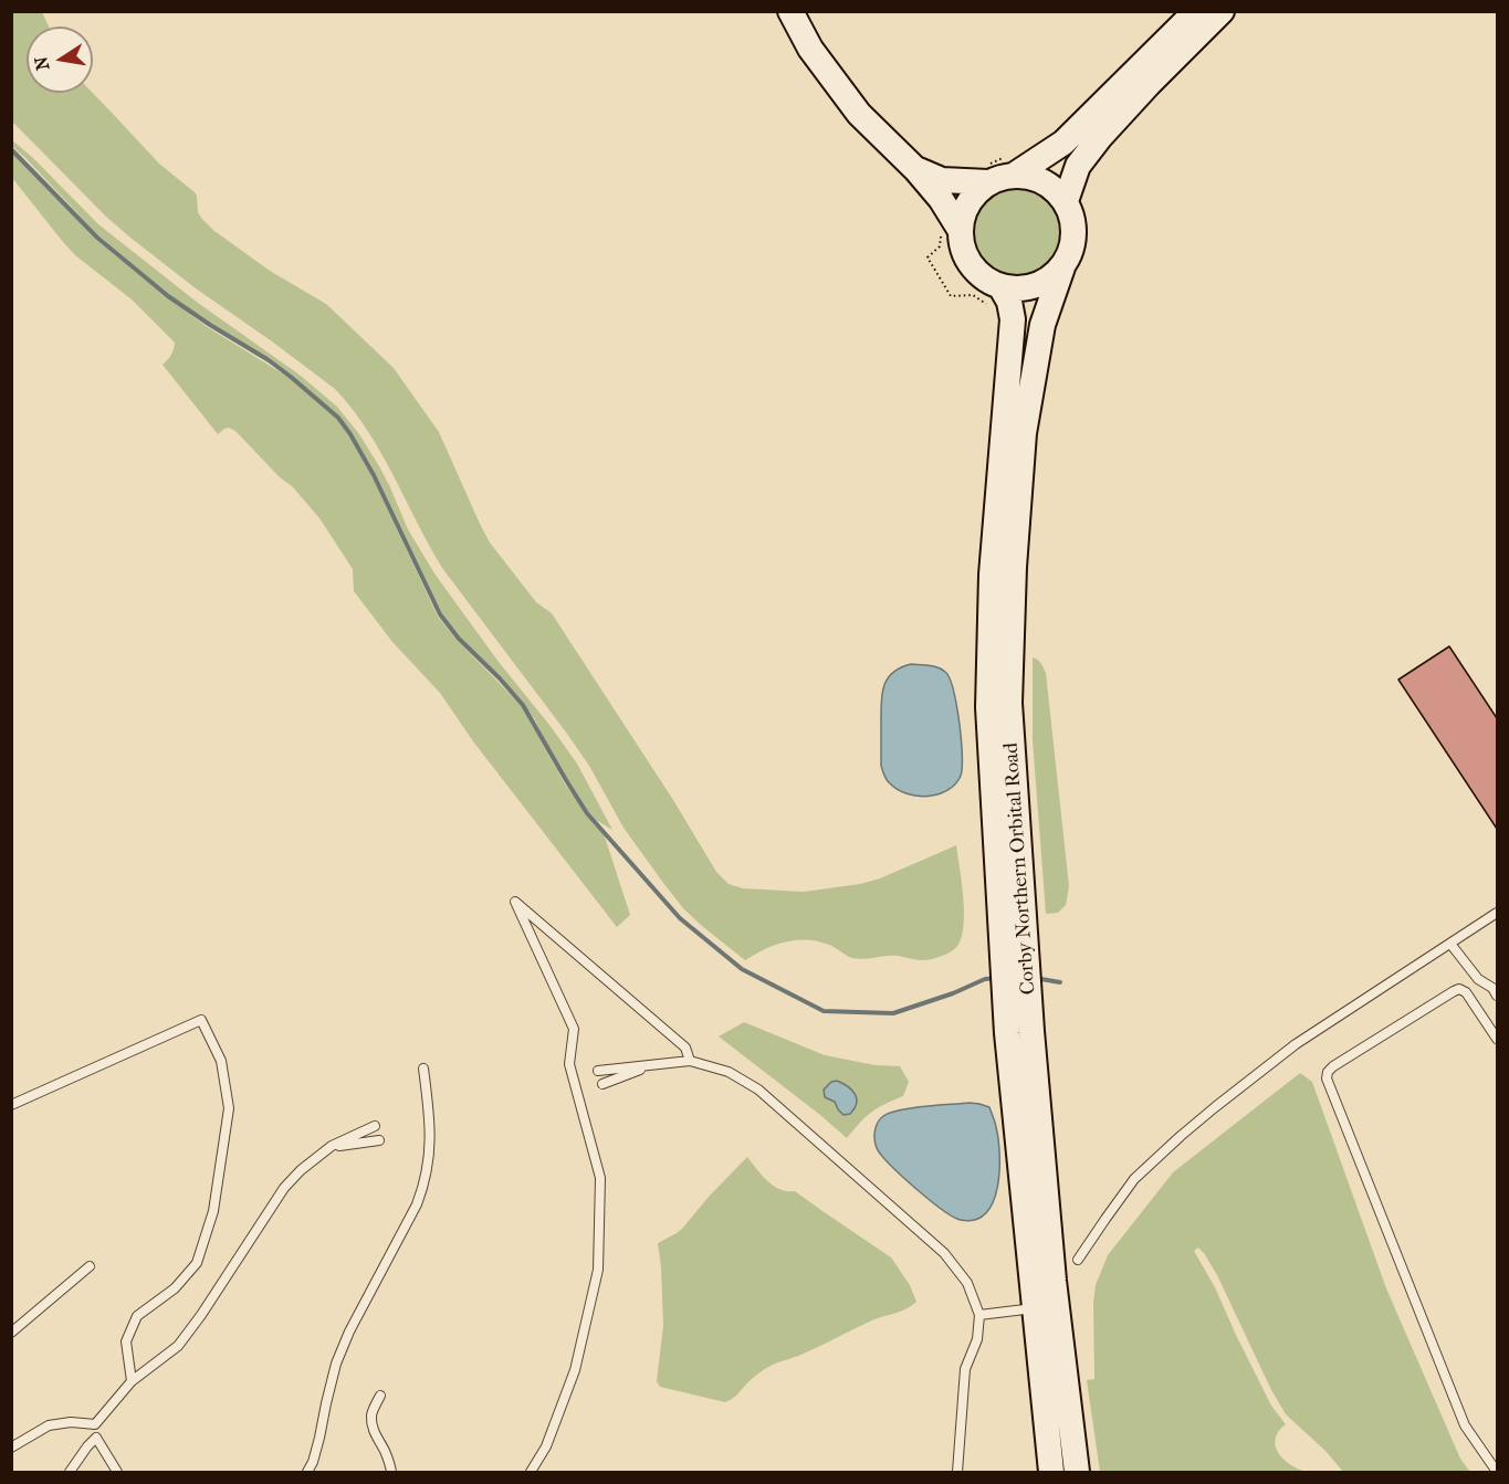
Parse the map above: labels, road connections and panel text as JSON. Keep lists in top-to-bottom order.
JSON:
{
  "streets": {
    "street": ["Corby Northern Orbital Road"]
  },
  "north": "left"
}
